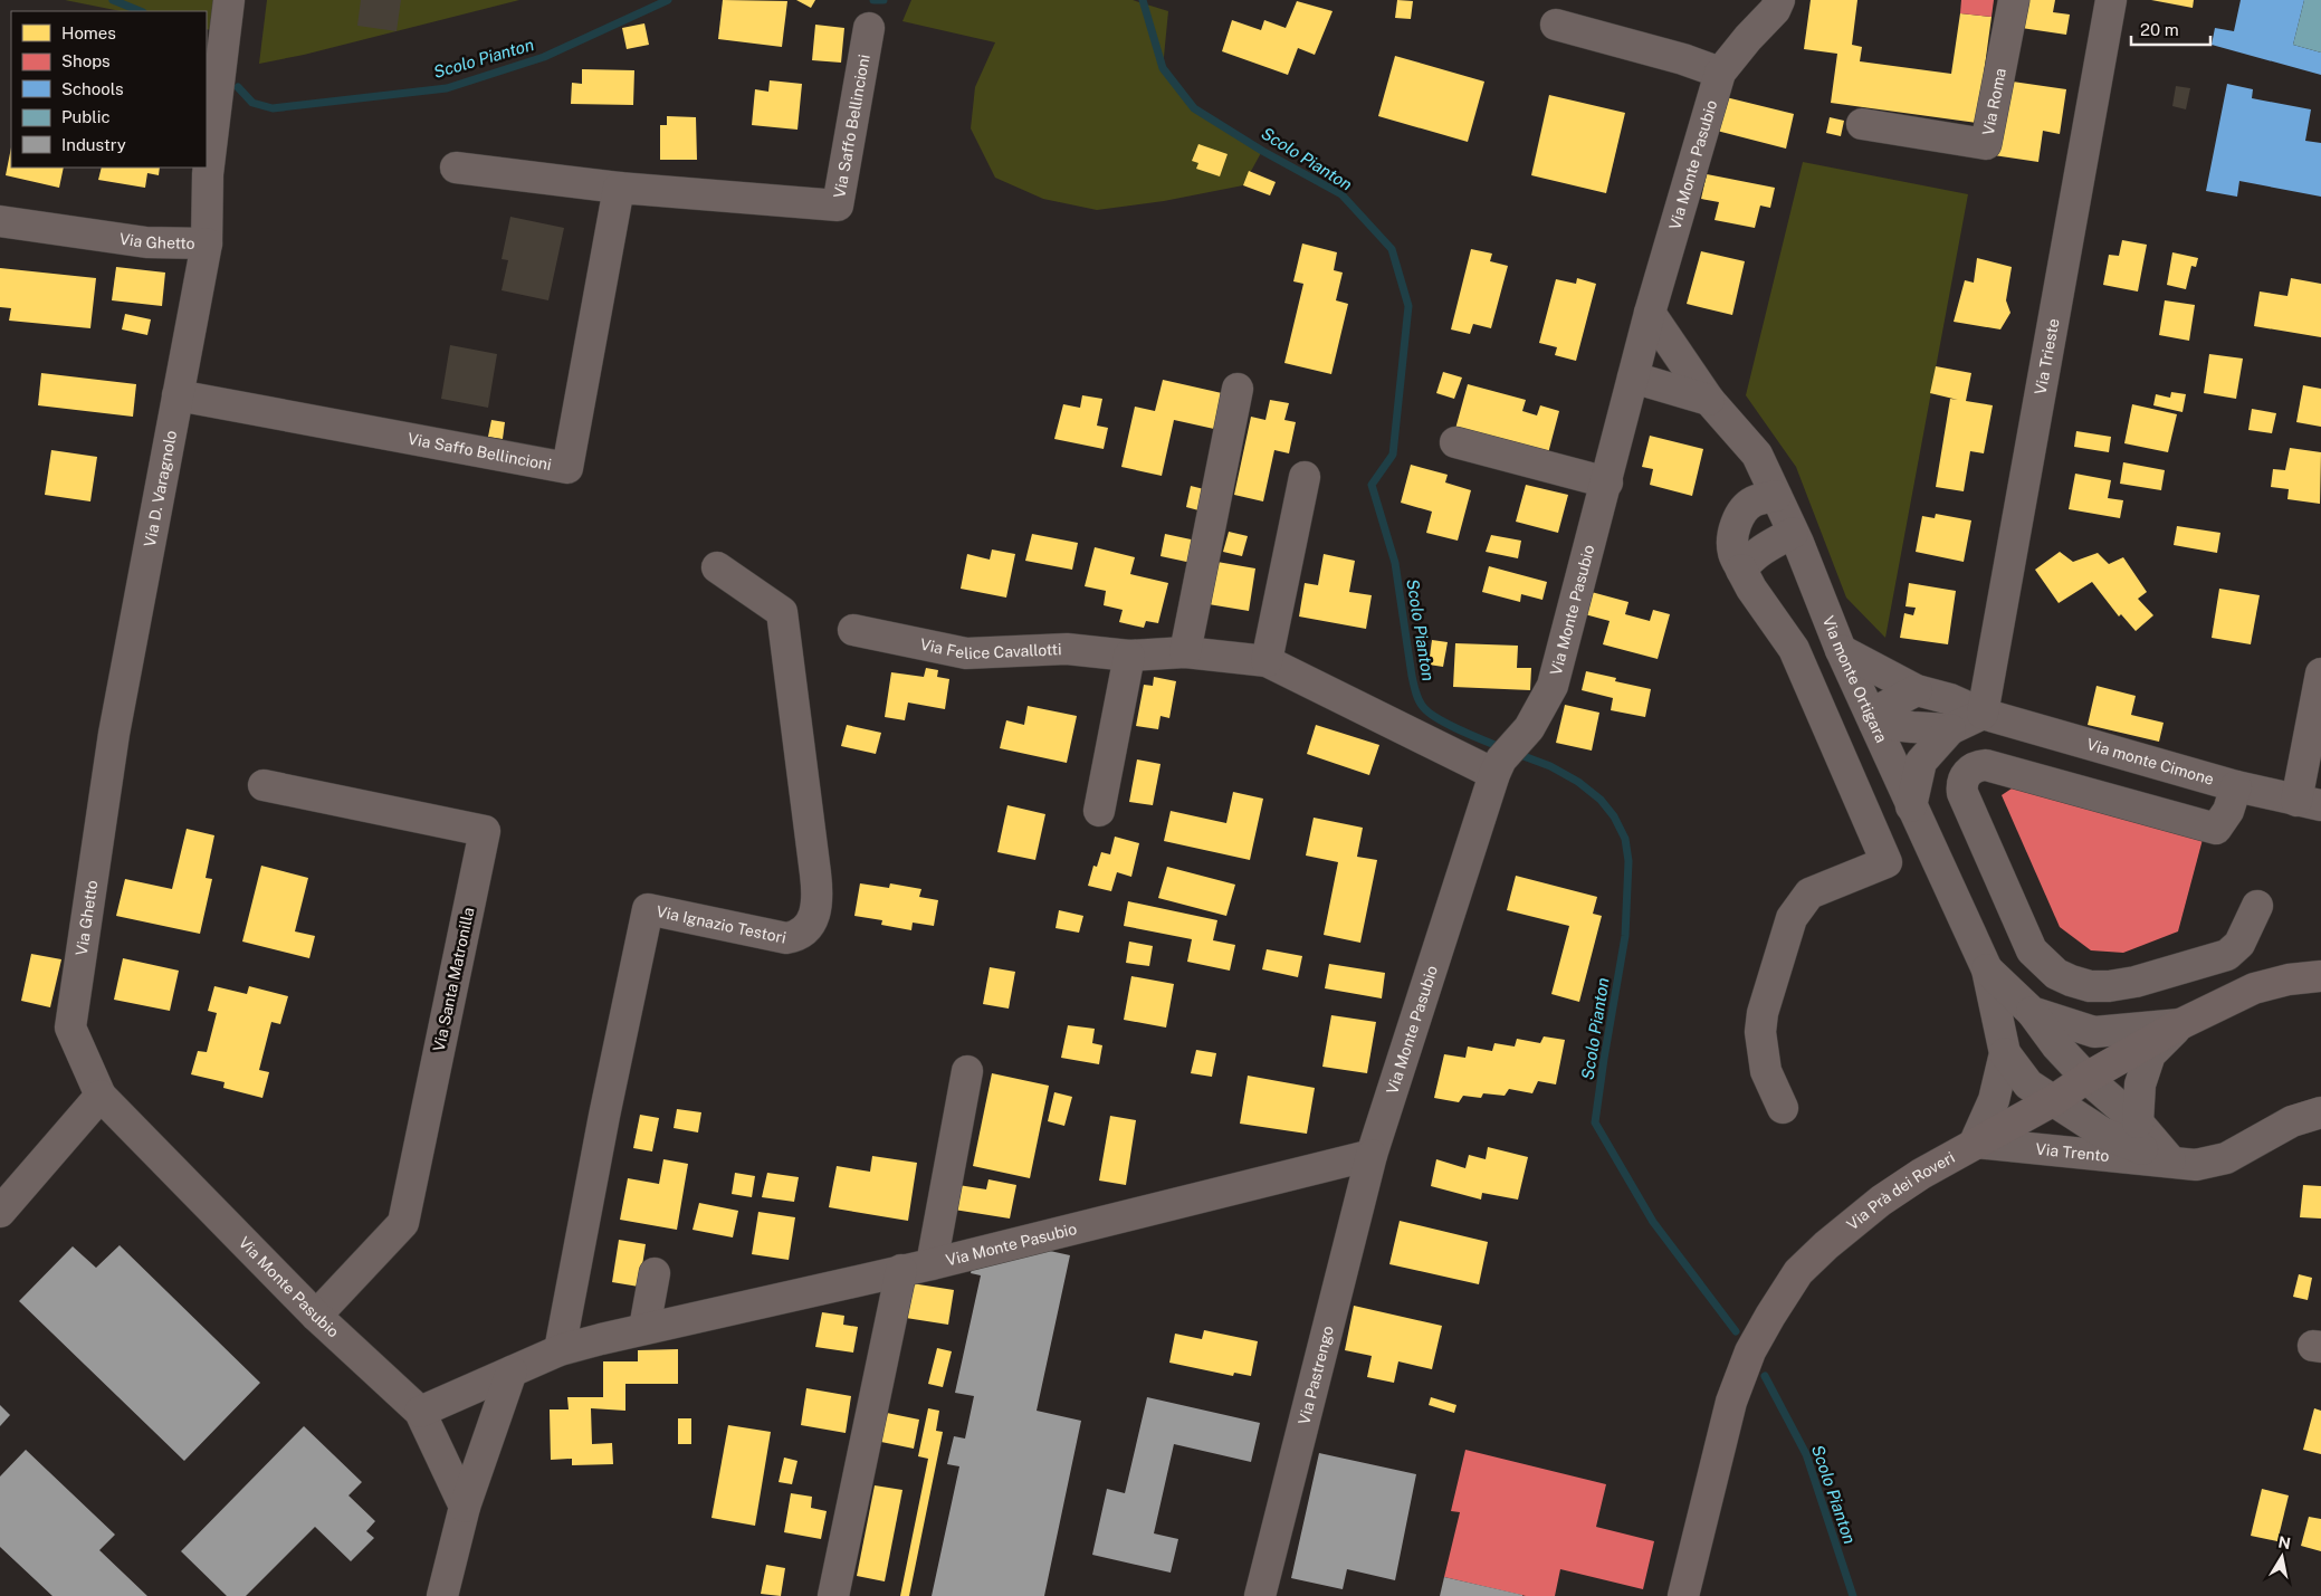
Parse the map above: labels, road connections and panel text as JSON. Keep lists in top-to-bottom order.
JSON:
{
  "streets": {
    "main road": ["Via Prà dei Roveri"],
    "street": [
      "Via Roma",
      "Via Saffo Bellincioni",
      "Via Monte Pasubio",
      "Via Ghetto",
      "Via Trieste",
      "Via D. Varagnolo",
      "Via Felice Cavallotti",
      "Via monte Ortigara",
      "Via monte Cimone",
      "Via Ignazio Testori",
      "Via Santa Matronilla",
      "Via Trento",
      "Via Pastrengo"
    ]
  },
  "crossings": [
    ["Via Saffo Bellincioni", "Via D. Varagnolo"],
    ["Via Monte Pasubio", "Via Ghetto"],
    ["Via Monte Pasubio", "Via Felice Cavallotti"],
    ["Via Monte Pasubio", "Via monte Ortigara"],
    ["Via Monte Pasubio", "Via Ignazio Testori"],
    ["Via Monte Pasubio", "Via Santa Matronilla"],
    ["Via Monte Pasubio", "Via Pastrengo"],
    ["Via Ghetto", "Via D. Varagnolo"],
    ["Via Trieste", "Via monte Cimone"],
    ["Via monte Ortigara", "Via monte Cimone"],
    ["Via monte Ortigara", "Via Trento"],
    ["Via monte Ortigara", "Via Prà dei Roveri"],
    ["Via Trento", "Via Prà dei Roveri"]
  ],
  "water": ["Scolo Pianton"],
  "legend": [
    "Homes",
    "Shops",
    "Schools",
    "Public",
    "Industry"
  ],
  "scale_bar": "20 m",
  "north": "top"
}
